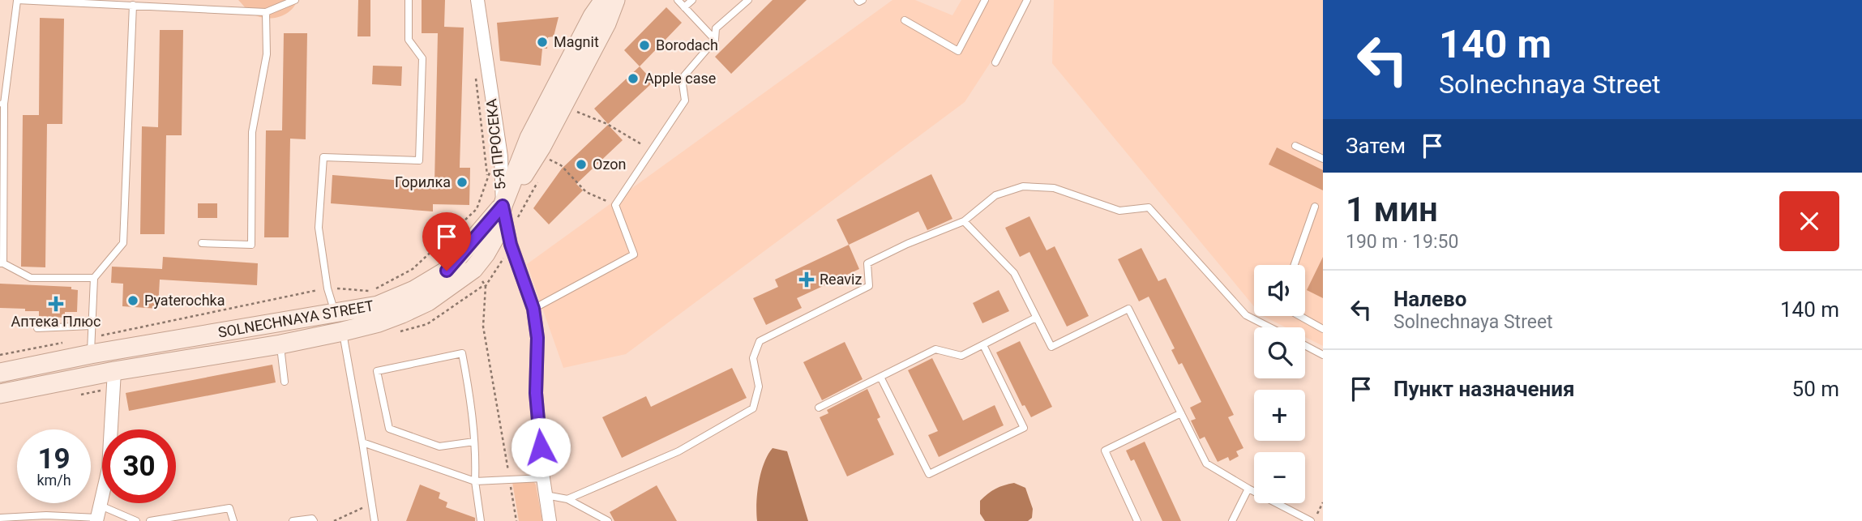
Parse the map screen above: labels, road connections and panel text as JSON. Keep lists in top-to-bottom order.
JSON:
{
  "streets": {
    "main road": ["SOLNECHNAYA STREET"],
    "street": ["5-Я ПРОСЕКА"]
  },
  "crossings": [
    ["5-Я ПРОСЕКА", "SOLNECHNAYA STREET"]
  ],
  "places": {
    "other": [
      "Magnit",
      "Borodach",
      "Apple case",
      "Ozon",
      "Горилка",
      "Pyaterochka"
    ],
    "health": ["Reaviz", "Аптека Плюс"]
  },
  "page": {
    "turn": ["140 m", "Solnechnaya Street"],
    "then": "Затем",
    "heading": ["1 мин", "190 m · 19:50"],
    "map_buttons": ["+", "−"],
    "list": [
      {
        "name": "Налево",
        "note": "Solnechnaya Street",
        "value": "140 m"
      },
      {
        "name": "Пункт назначения",
        "value": "50 m"
      }
    ],
    "speed": "19 km/h",
    "limit": "30"
  }
}
